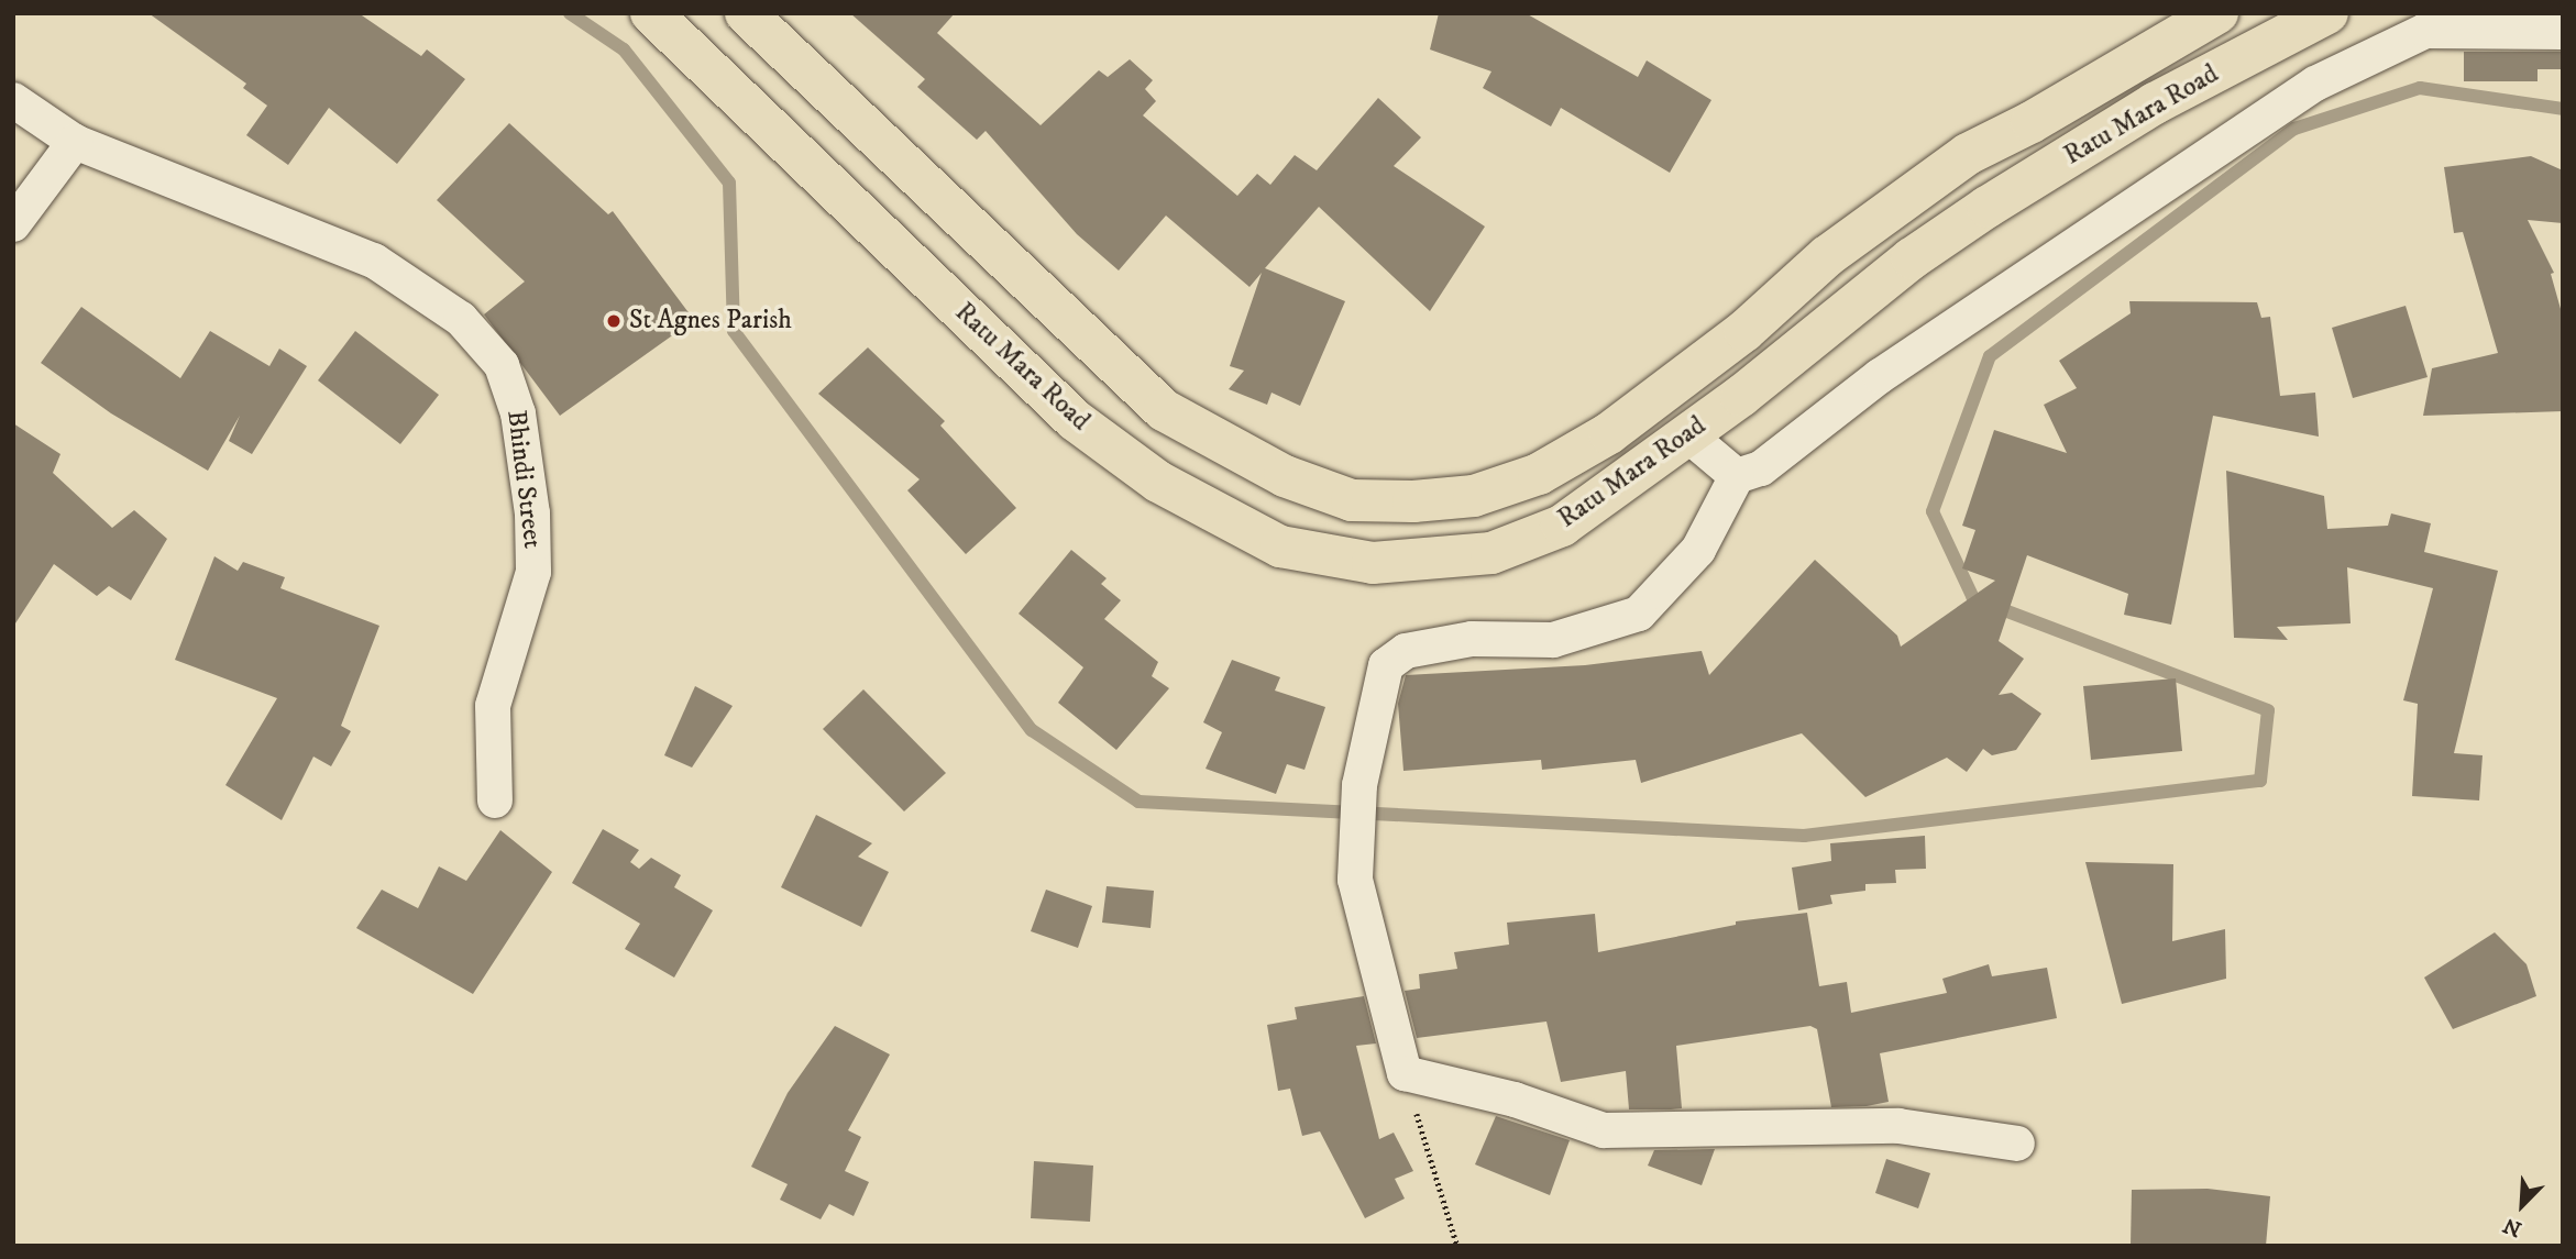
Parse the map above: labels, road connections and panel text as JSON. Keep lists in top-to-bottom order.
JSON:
{
  "streets": {
    "highway": ["Ratu Mara Road"],
    "street": ["Bhindi Street"]
  },
  "places": ["St Agnes Parish"],
  "north": "bottom left"
}
